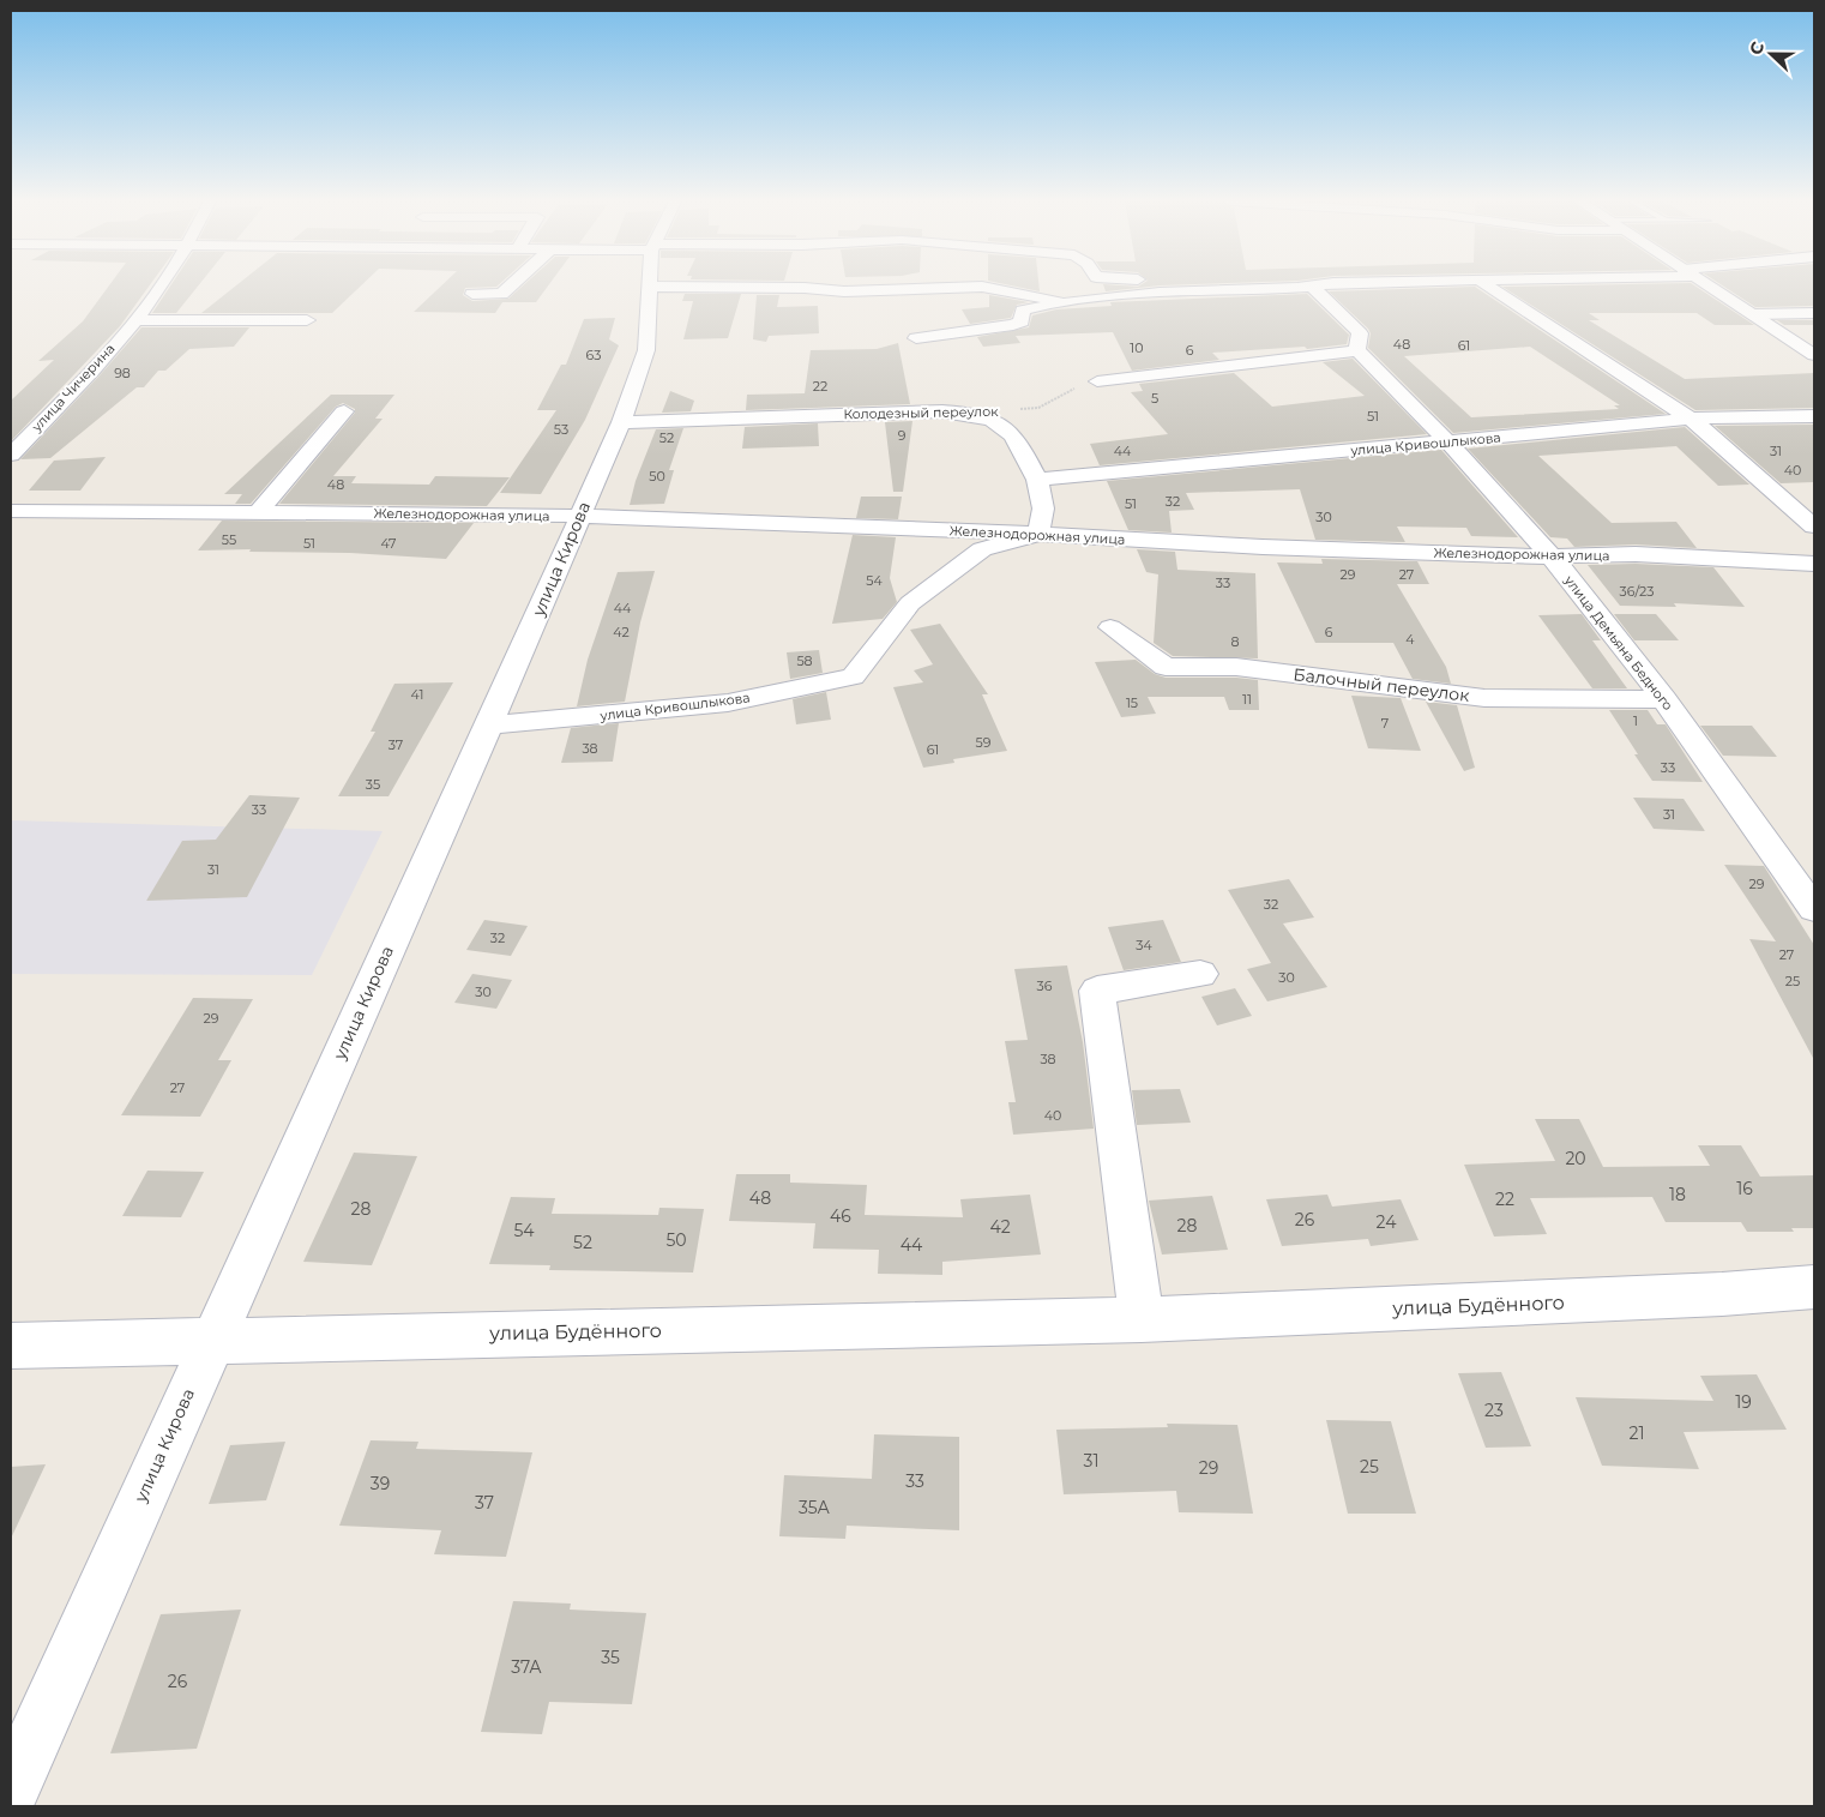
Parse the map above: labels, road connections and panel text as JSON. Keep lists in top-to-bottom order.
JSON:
{
  "streets": {
    "street": [
      "улица Чичерина",
      "Колодезный переулок",
      "улица Кривошлыкова",
      "Железнодорожная улица",
      "улица Кирова",
      "улица Демьяна Бедного",
      "Балочный переулок",
      "улица Будённого"
    ]
  },
  "crossings": [
    ["Колодезный переулок", "улица Кирова"],
    ["улица Кривошлыкова", "Железнодорожная улица"],
    ["улица Кривошлыкова", "улица Кирова"],
    ["улица Кривошлыкова", "улица Демьяна Бедного"],
    ["Железнодорожная улица", "улица Кирова"],
    ["Железнодорожная улица", "улица Демьяна Бедного"],
    ["улица Кирова", "улица Будённого"],
    ["улица Демьяна Бедного", "Балочный переулок"]
  ],
  "house_numbers": [
    "48",
    "61",
    "10",
    "6",
    "63",
    "98",
    "22",
    "5",
    "51",
    "53",
    "9",
    "52",
    "44",
    "31",
    "40",
    "50",
    "48",
    "32",
    "51",
    "30",
    "55",
    "51",
    "47",
    "29",
    "27",
    "54",
    "33",
    "36/23",
    "44",
    "42",
    "6",
    "4",
    "8",
    "58",
    "41",
    "11",
    "15",
    "1",
    "7",
    "59",
    "37",
    "38",
    "61",
    "33",
    "35",
    "33",
    "31",
    "31",
    "29",
    "32",
    "32",
    "34",
    "27",
    "30",
    "25",
    "36",
    "30",
    "29",
    "38",
    "27",
    "40",
    "20",
    "16",
    "18",
    "48",
    "22",
    "28",
    "46",
    "26",
    "24",
    "28",
    "42",
    "54",
    "50",
    "52",
    "44",
    "19",
    "23",
    "21",
    "31",
    "25",
    "29",
    "33",
    "39",
    "37",
    "35А",
    "35",
    "37А",
    "26"
  ],
  "north": "left"
}
